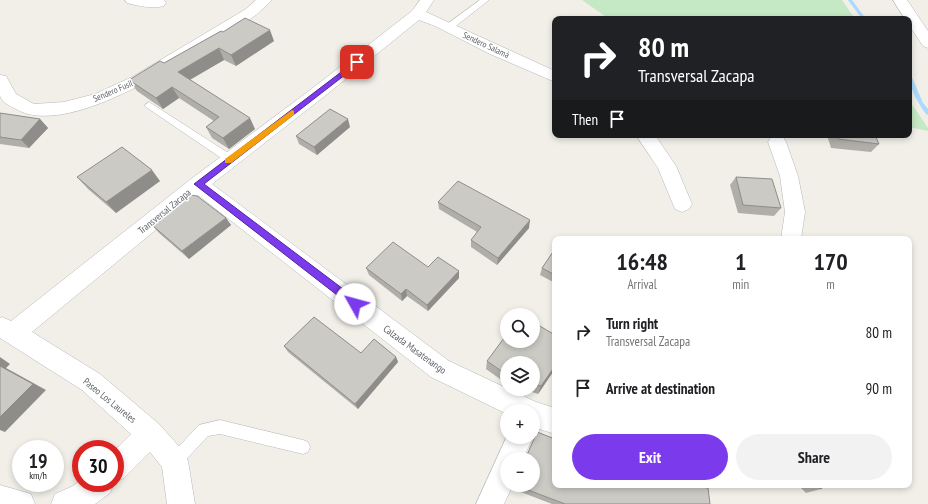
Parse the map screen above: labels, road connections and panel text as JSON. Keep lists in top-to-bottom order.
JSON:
{
  "streets": {
    "street": [
      "Sendero Salamá",
      "Sendero Fusil",
      "Transversal Zacapa",
      "Calzada Masatenango",
      "Paseo Los Laureles"
    ]
  },
  "crossings": [
    ["Sendero Salamá", "Transversal Zacapa"],
    ["Transversal Zacapa", "Calzada Masatenango"],
    ["Transversal Zacapa", "Paseo Los Laureles"]
  ],
  "page": {
    "turn": ["80 m", "Transversal Zacapa"],
    "then": "Then",
    "eta": [
      "16:48",
      "Arrival",
      "1",
      "min",
      "170",
      "m"
    ],
    "list": [
      {
        "name": "Turn right",
        "note": "Transversal Zacapa",
        "value": "80 m"
      },
      {
        "name": "Arrive at destination",
        "value": "90 m"
      }
    ],
    "map_buttons": ["+", "−"],
    "buttons": ["Exit", "Share"],
    "speed": "19 km/h",
    "limit": "30"
  }
}
